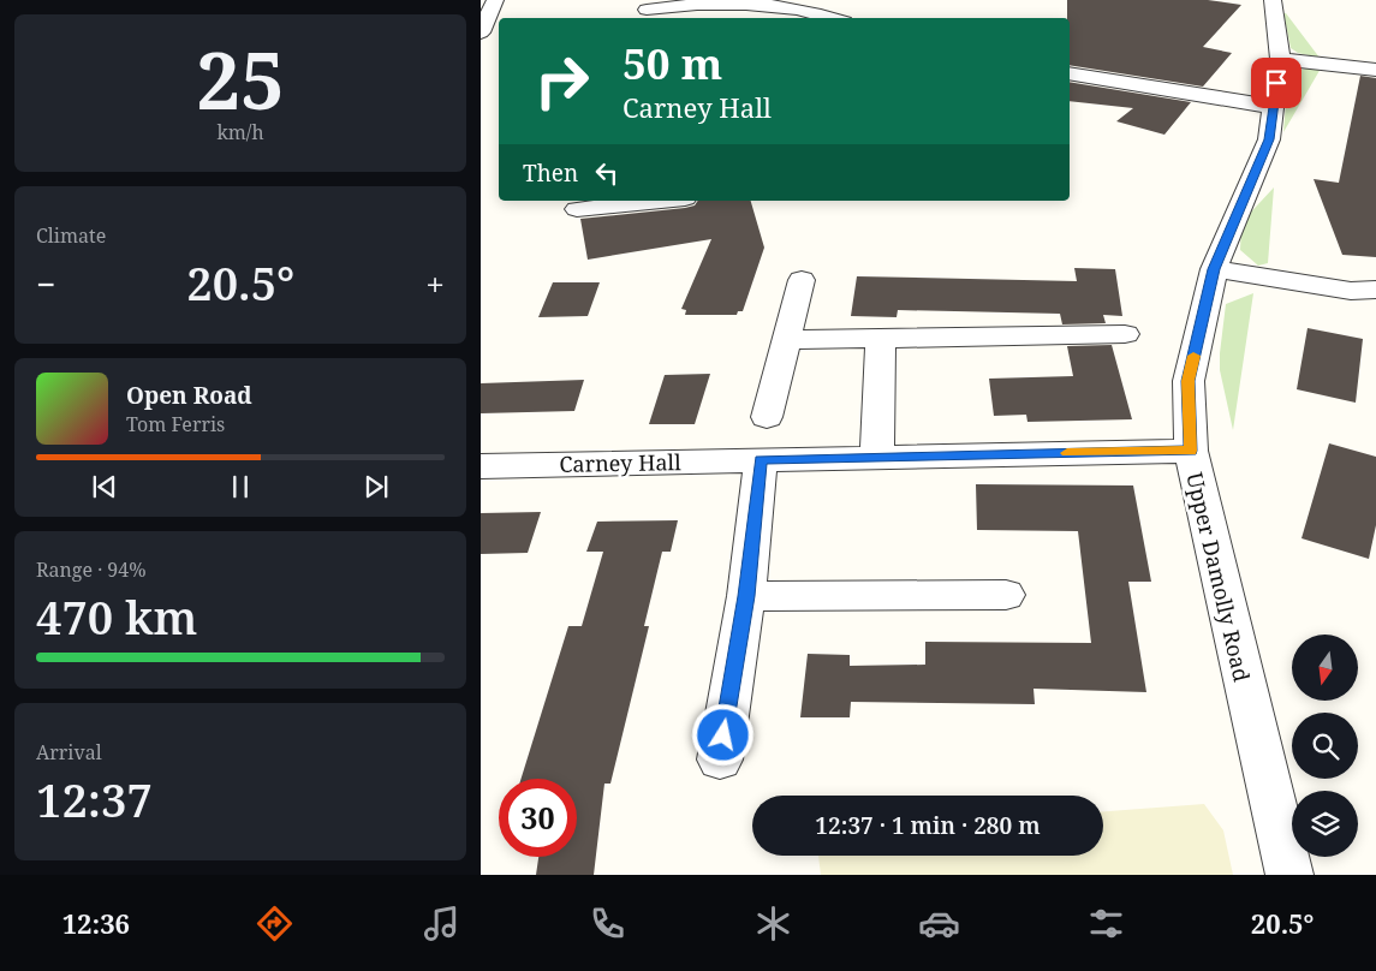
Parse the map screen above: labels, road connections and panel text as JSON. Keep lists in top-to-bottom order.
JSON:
{
  "streets": {
    "street": ["Carney Hall", "Upper Damolly Road"]
  },
  "crossings": [
    ["Carney Hall", "Upper Damolly Road"]
  ],
  "north": "bottom",
  "page": {
    "tile": [
      ["25", "km/h"],
      "Climate",
      ["Range · 94%", "470 km"],
      ["Arrival", "12:37"]
    ],
    "turn": ["50 m", "Carney Hall"],
    "then": "Then",
    "heat": ["−", "20.5°", "+"],
    "song": ["Open Road", "Tom Ferris"],
    "limit": "30",
    "trip": "12:37 · 1 min · 280 m",
    "tabs": ["12:36", "20.5°"]
  }
}
